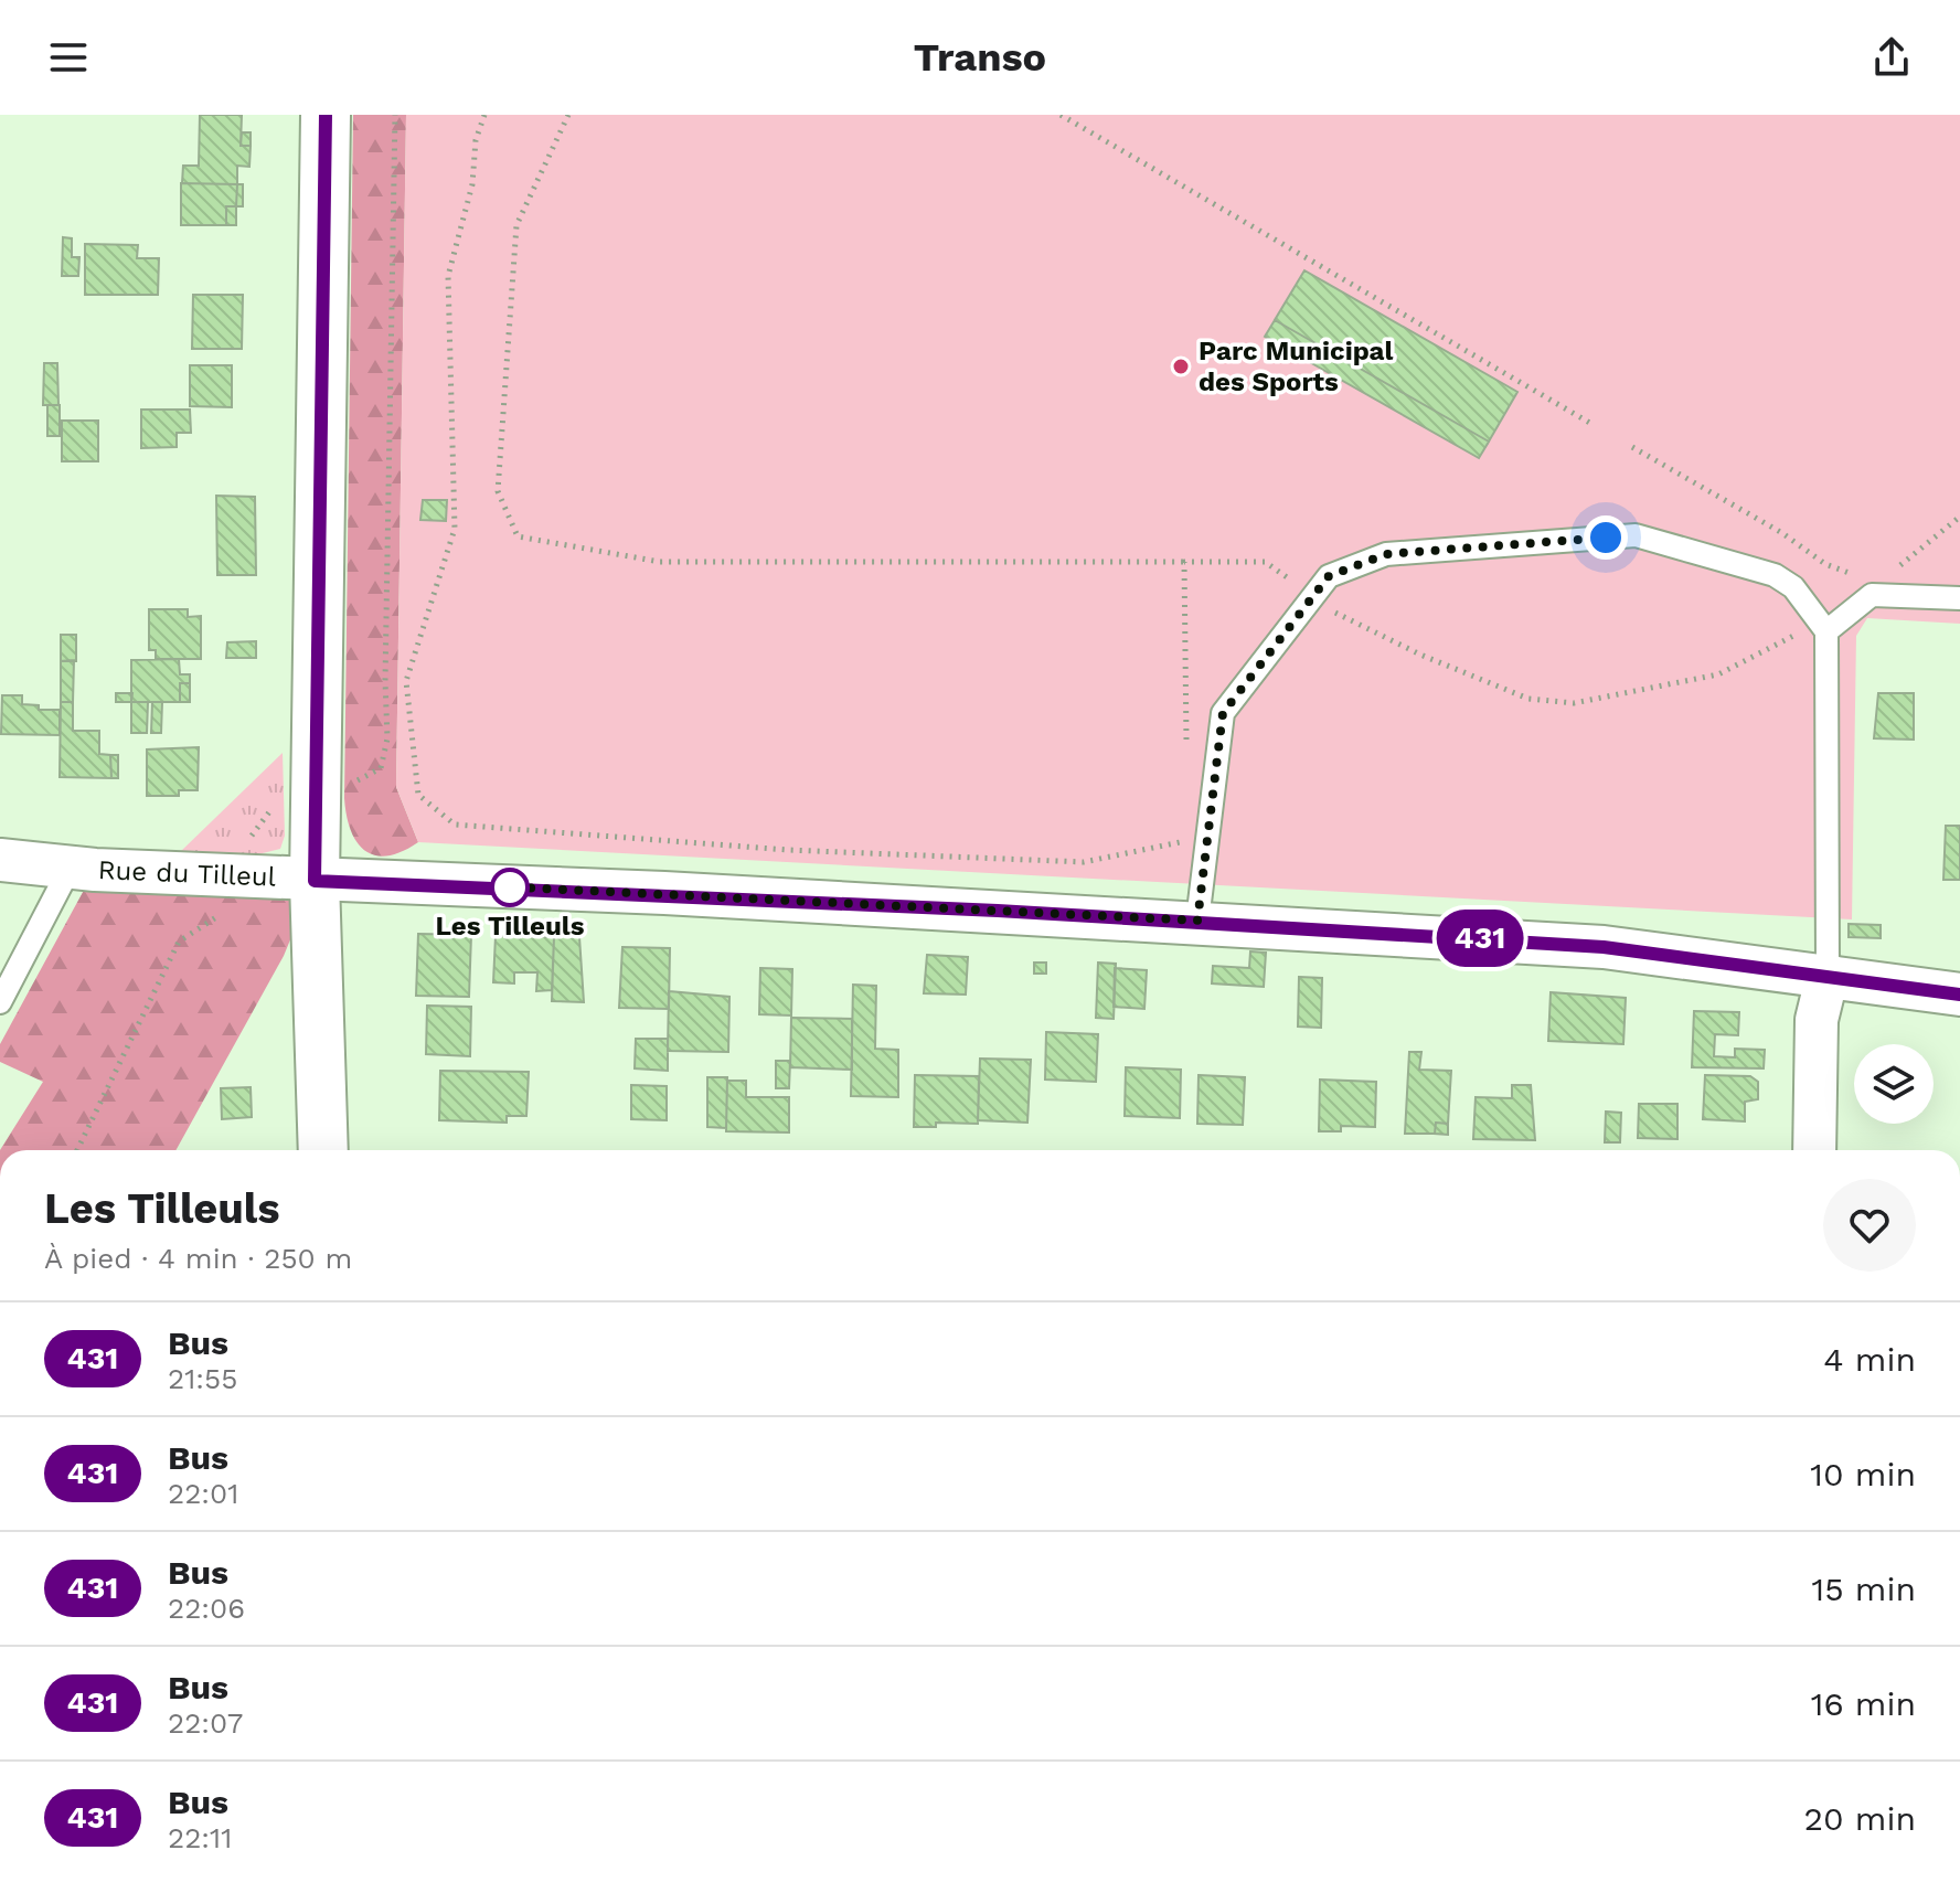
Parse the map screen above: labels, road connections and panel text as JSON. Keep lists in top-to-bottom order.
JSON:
{
  "streets": {
    "street": ["Rue du Tilleul"]
  },
  "places": ["Parc Municipal des Sports", "Les Tilleuls"],
  "lines": ["bus line 431"],
  "page": {
    "header": "Transo",
    "on_map": "431",
    "heading": ["Les Tilleuls", "À pied · 4 min · 250 m"],
    "list": [
      {
        "mark": "431",
        "name": "Bus",
        "note": "21:55",
        "value": "4 min"
      },
      {
        "mark": "431",
        "name": "Bus",
        "note": "22:01",
        "value": "10 min"
      },
      {
        "mark": "431",
        "name": "Bus",
        "note": "22:06",
        "value": "15 min"
      },
      {
        "mark": "431",
        "name": "Bus",
        "note": "22:07",
        "value": "16 min"
      },
      {
        "mark": "431",
        "name": "Bus",
        "note": "22:11",
        "value": "20 min"
      }
    ]
  }
}
